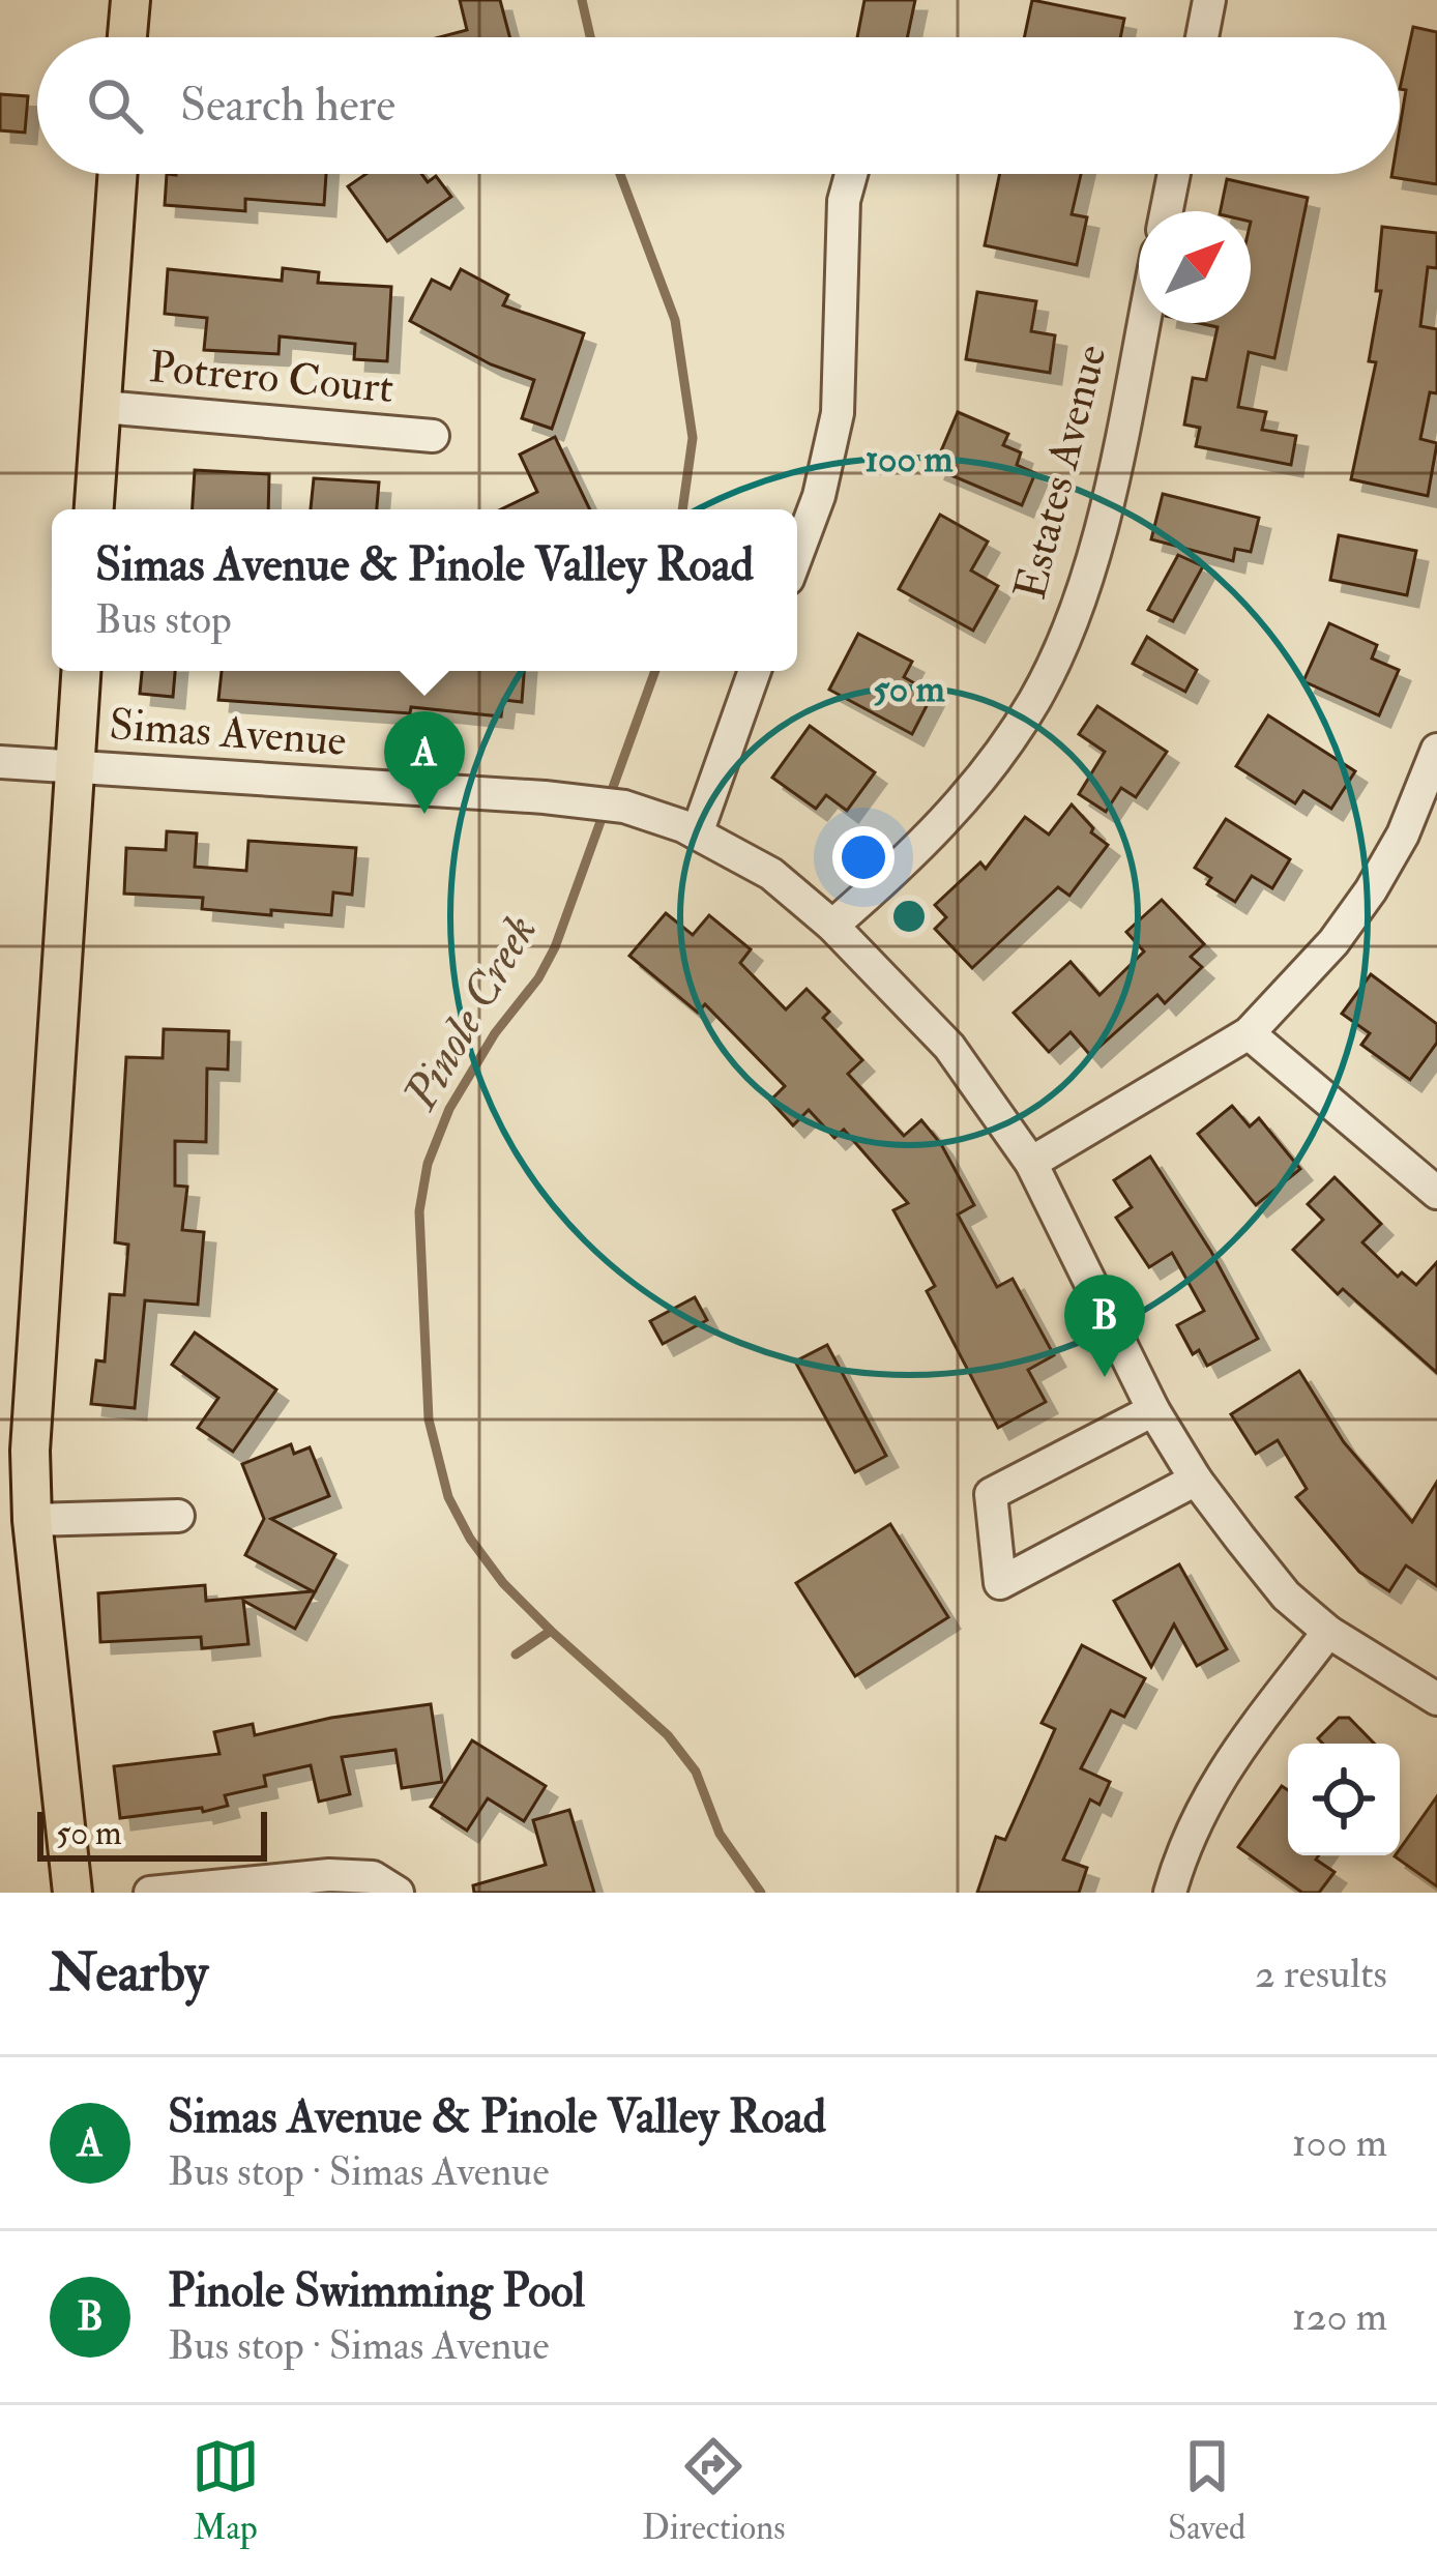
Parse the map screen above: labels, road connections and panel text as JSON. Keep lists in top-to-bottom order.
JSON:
{
  "streets": {
    "street": ["Potrero Court", "Estates Avenue", "Simas Avenue"]
  },
  "crossings": [
    ["Estates Avenue", "Simas Avenue"]
  ],
  "water": ["Pinole Creek"],
  "scale_bar": "50 m",
  "north": "top right",
  "page": {
    "search": "Search here",
    "popup": ["Simas Avenue & Pinole Valley Road", "Bus stop"],
    "pins": ["A", "B"],
    "scale": "50 m",
    "heading": ["Nearby", "2 results"],
    "list": [
      {
        "mark": "A",
        "name": "Simas Avenue & Pinole Valley Road",
        "note": "Bus stop · Simas Avenue",
        "value": "100 m"
      },
      {
        "mark": "B",
        "name": "Pinole Swimming Pool",
        "note": "Bus stop · Simas Avenue",
        "value": "120 m"
      }
    ],
    "nav": ["Map", "Directions", "Saved"]
  },
  "rings": ["100 m", "50 m"]
}
